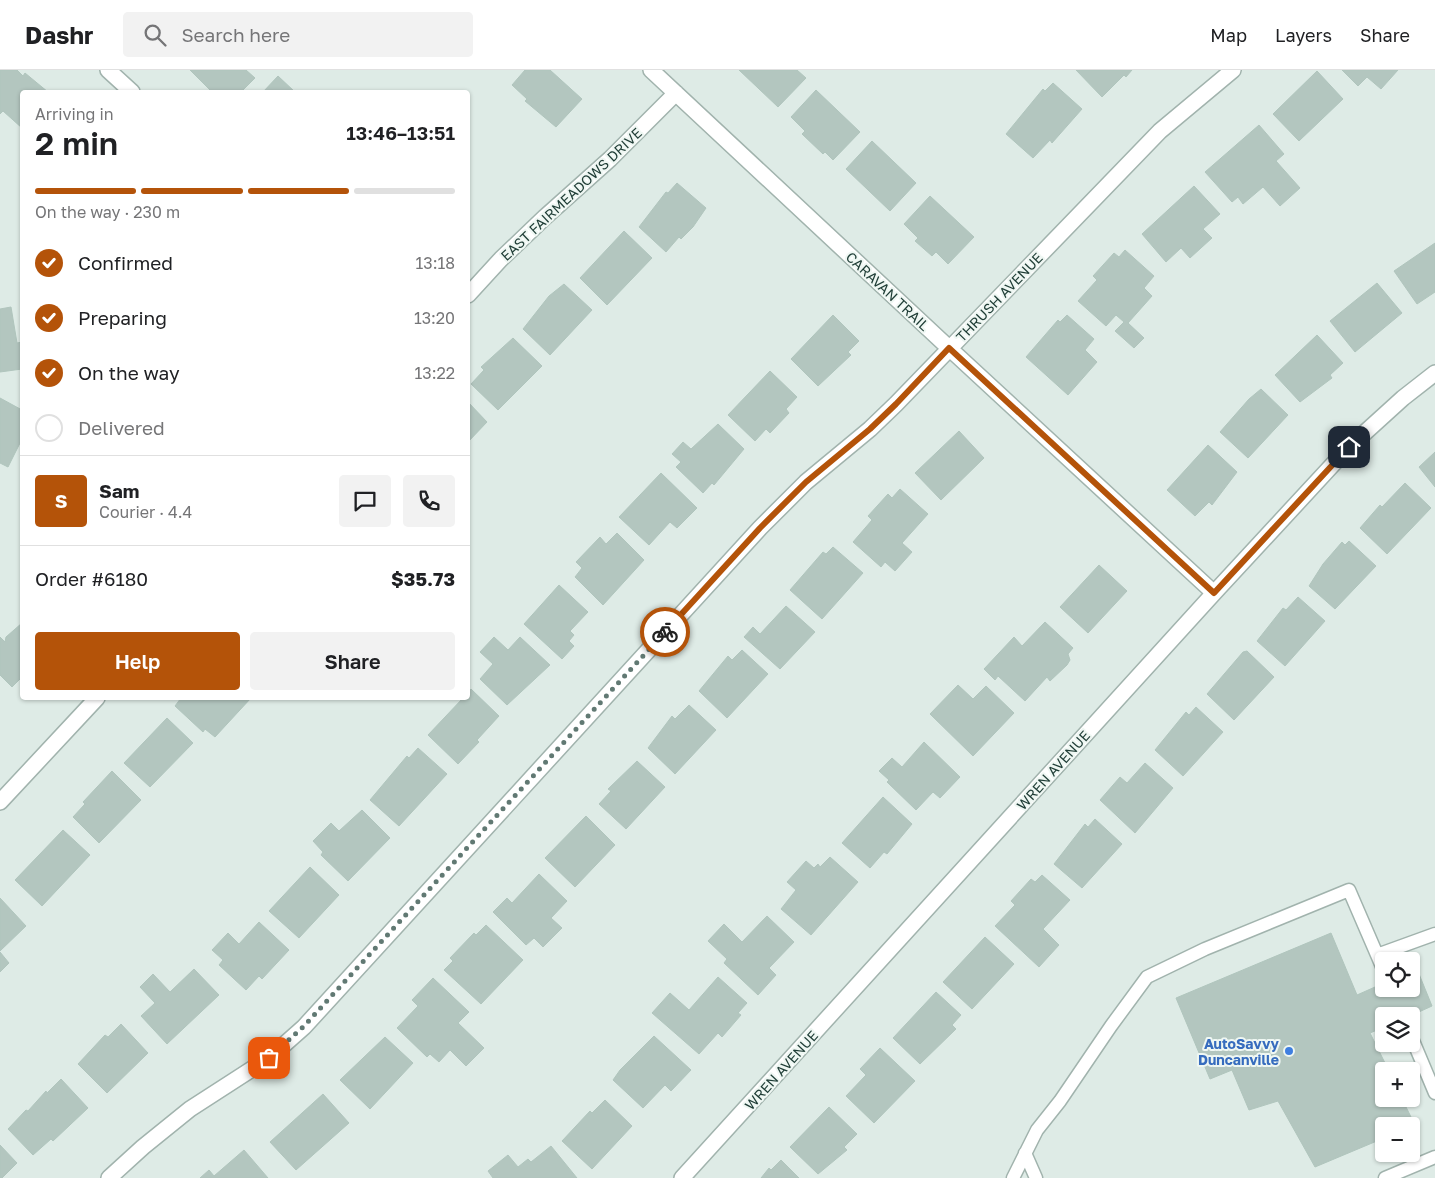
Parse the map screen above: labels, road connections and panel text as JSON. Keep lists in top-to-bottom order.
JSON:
{
  "streets": {
    "street": [
      "EAST FAIRMEADOWS DRIVE",
      "CARAVAN TRAIL",
      "THRUSH AVENUE",
      "WREN AVENUE"
    ]
  },
  "crossings": [
    ["EAST FAIRMEADOWS DRIVE", "CARAVAN TRAIL"],
    ["CARAVAN TRAIL", "THRUSH AVENUE"],
    ["CARAVAN TRAIL", "WREN AVENUE"]
  ],
  "places": ["AutoSavvy Duncanville"],
  "page": {
    "header": "Dashr",
    "search": "Search here",
    "nav": ["Map", "Layers", "Share"],
    "heading": ["2 min", "Arriving in", "13:46–13:51"],
    "panel": [
      "Sam",
      "Courier · 4.4",
      "Order #6180",
      "$35.73"
    ],
    "bar": "On the way · 230 m",
    "list": [
      ["Confirmed", "13:18"],
      ["Preparing", "13:20"],
      ["On the way", "13:22"],
      "Delivered"
    ],
    "round": "S",
    "buttons": ["Help", "Share"],
    "map_buttons": ["+", "−"]
  }
}
